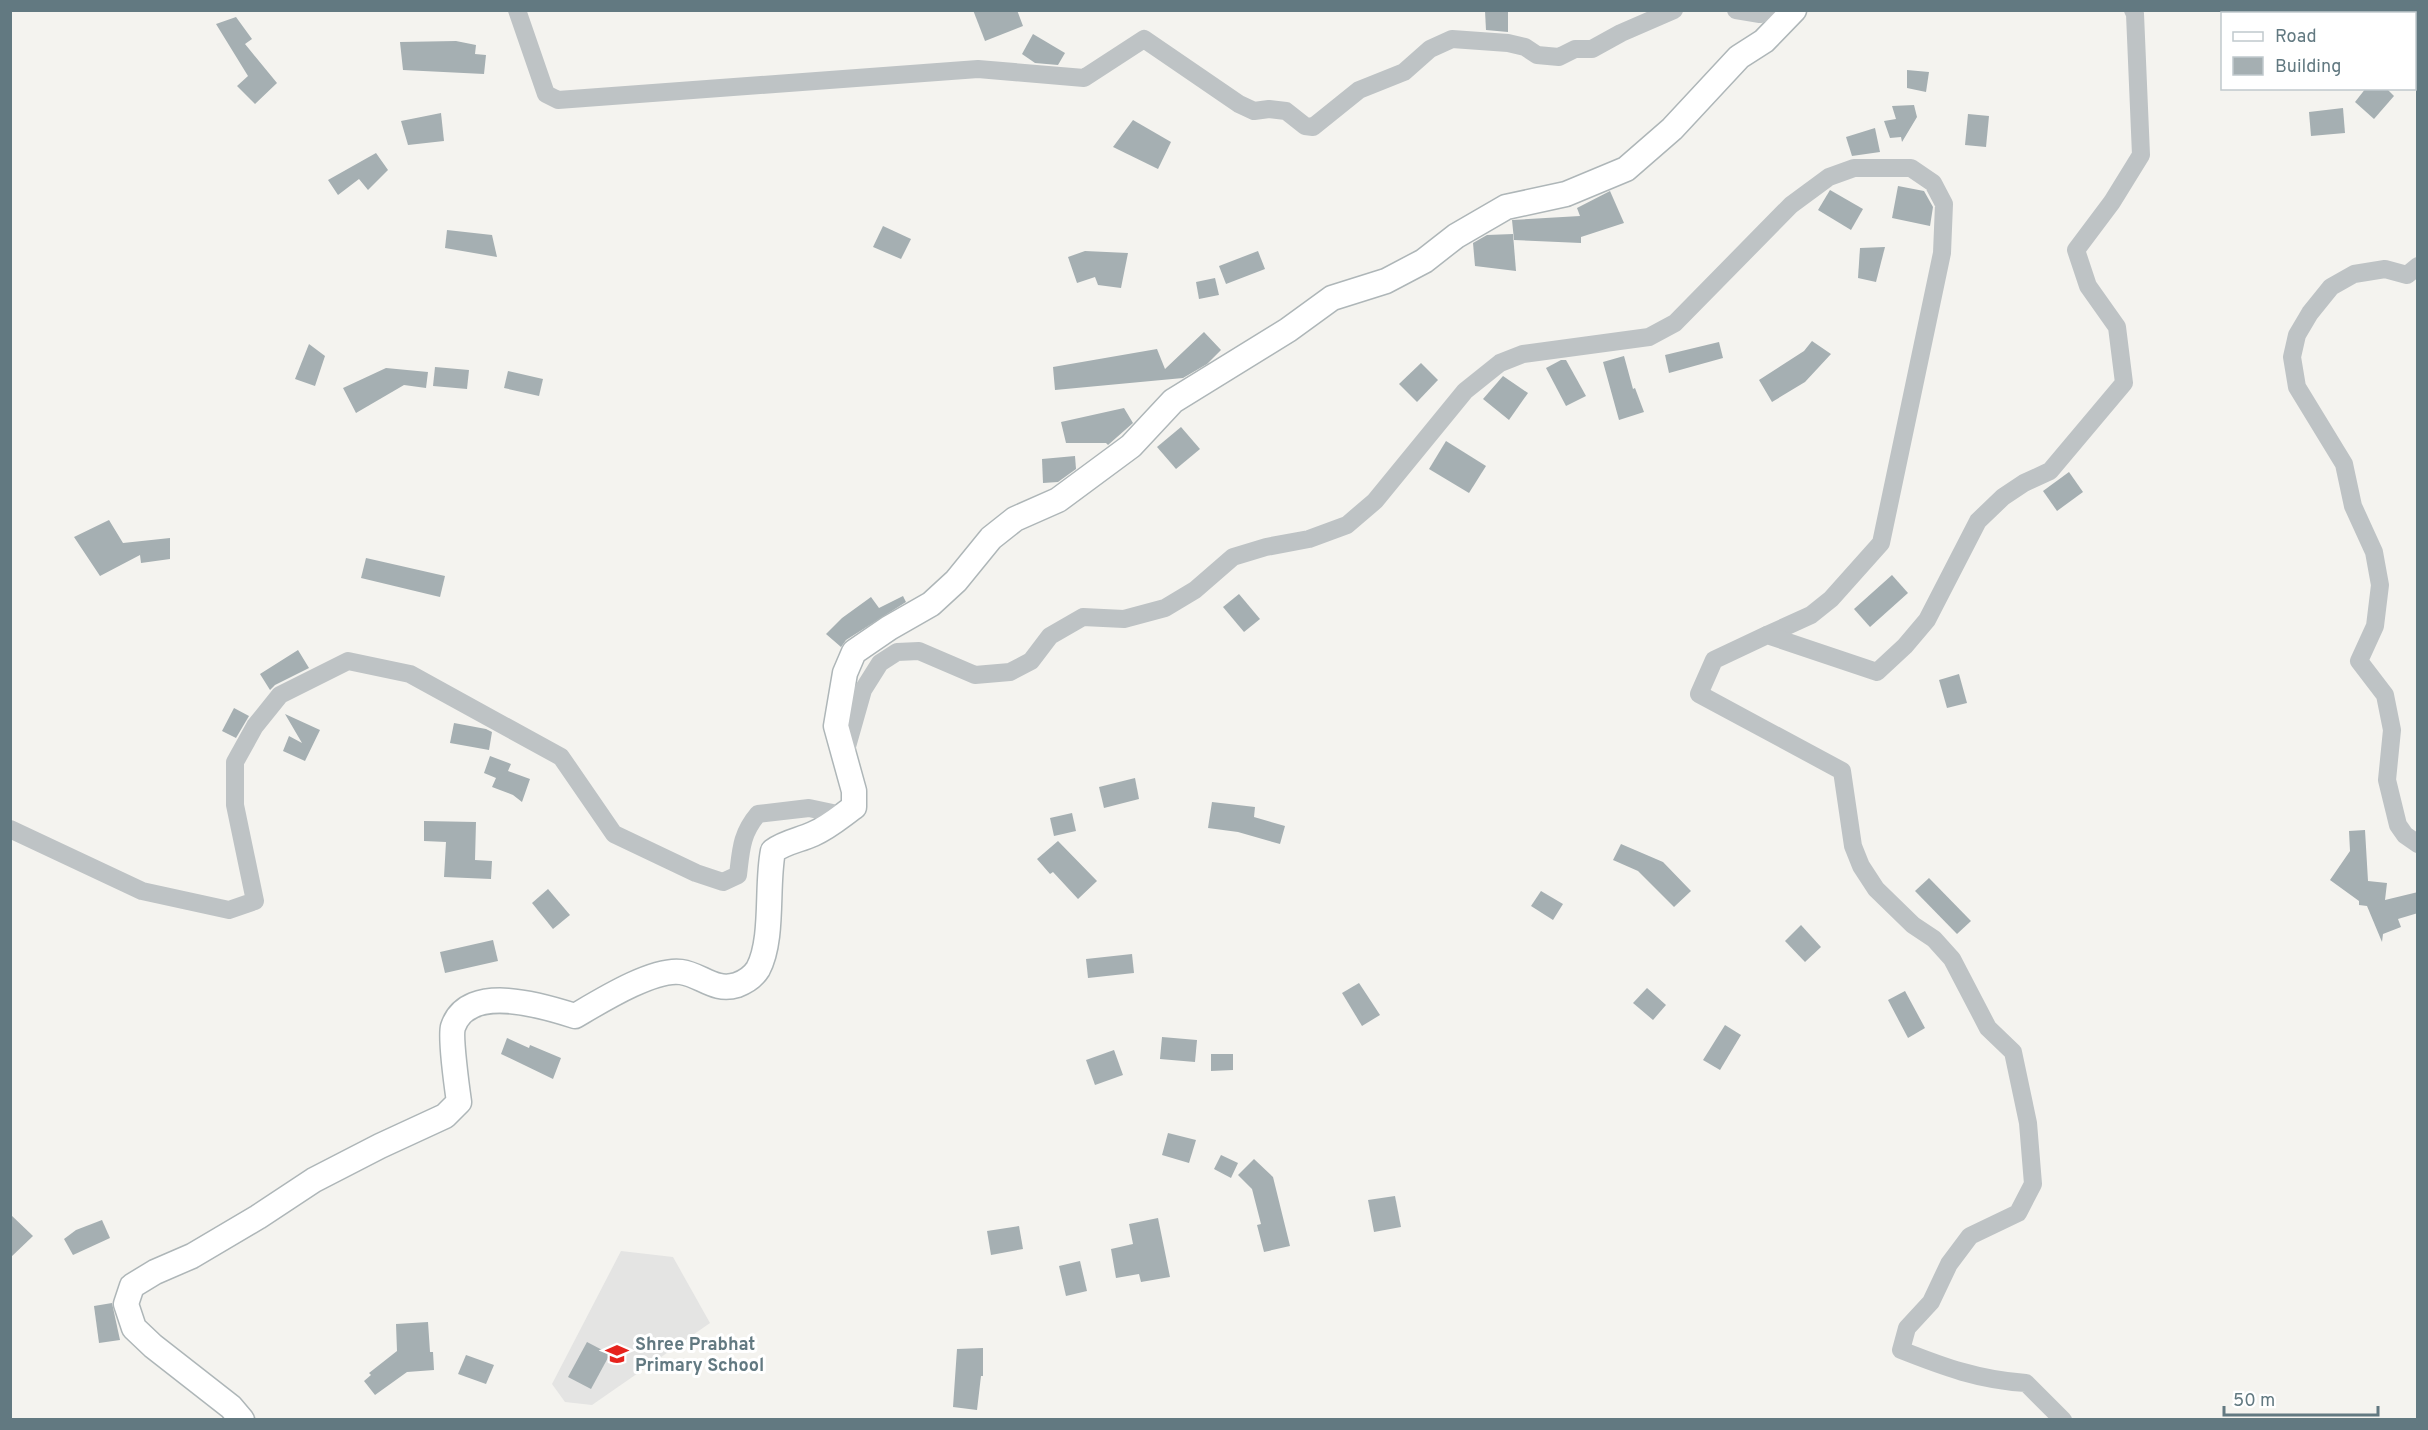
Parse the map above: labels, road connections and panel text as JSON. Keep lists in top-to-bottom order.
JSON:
{
  "places": {
    "school or university": ["Shree Prabhat Primary School"]
  },
  "legend": ["Road", "Building"],
  "scale_bar": "50 m"
}
